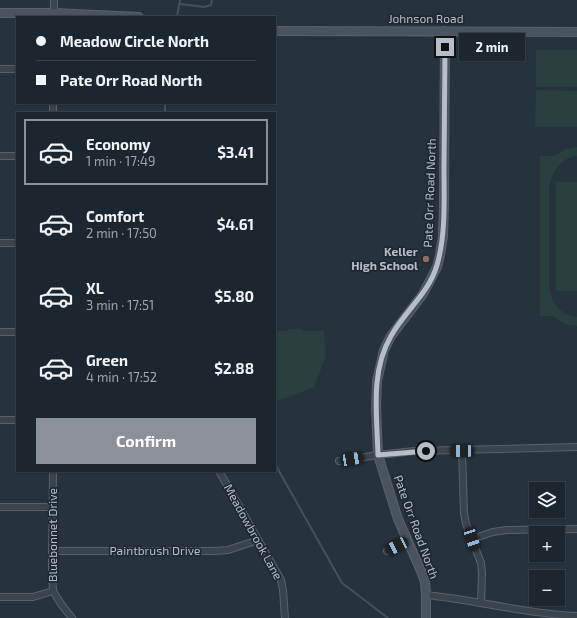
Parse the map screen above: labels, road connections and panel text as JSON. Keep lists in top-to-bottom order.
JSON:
{
  "streets": {
    "street": [
      "Johnson Road",
      "Pate Orr Road North",
      "Meadowbrook Lane",
      "Bluebonnet Drive",
      "Paintbrush Drive"
    ]
  },
  "crossings": [
    ["Johnson Road", "Pate Orr Road North"],
    ["Meadowbrook Lane", "Paintbrush Drive"],
    ["Bluebonnet Drive", "Paintbrush Drive"]
  ],
  "places": ["Keller High School"],
  "page": {
    "banner": ["Meadow Circle North", "Pate Orr Road North"],
    "bubble": "2 min",
    "list": [
      {
        "name": "Economy",
        "note": "1 min · 17:49",
        "value": "$3.41"
      },
      {
        "name": "Comfort",
        "note": "2 min · 17:50",
        "value": "$4.61"
      },
      {
        "name": "XL",
        "note": "3 min · 17:51",
        "value": "$5.80"
      },
      {
        "name": "Green",
        "note": "4 min · 17:52",
        "value": "$2.88"
      }
    ],
    "buttons": "Confirm",
    "map_buttons": ["+", "−"]
  }
}
